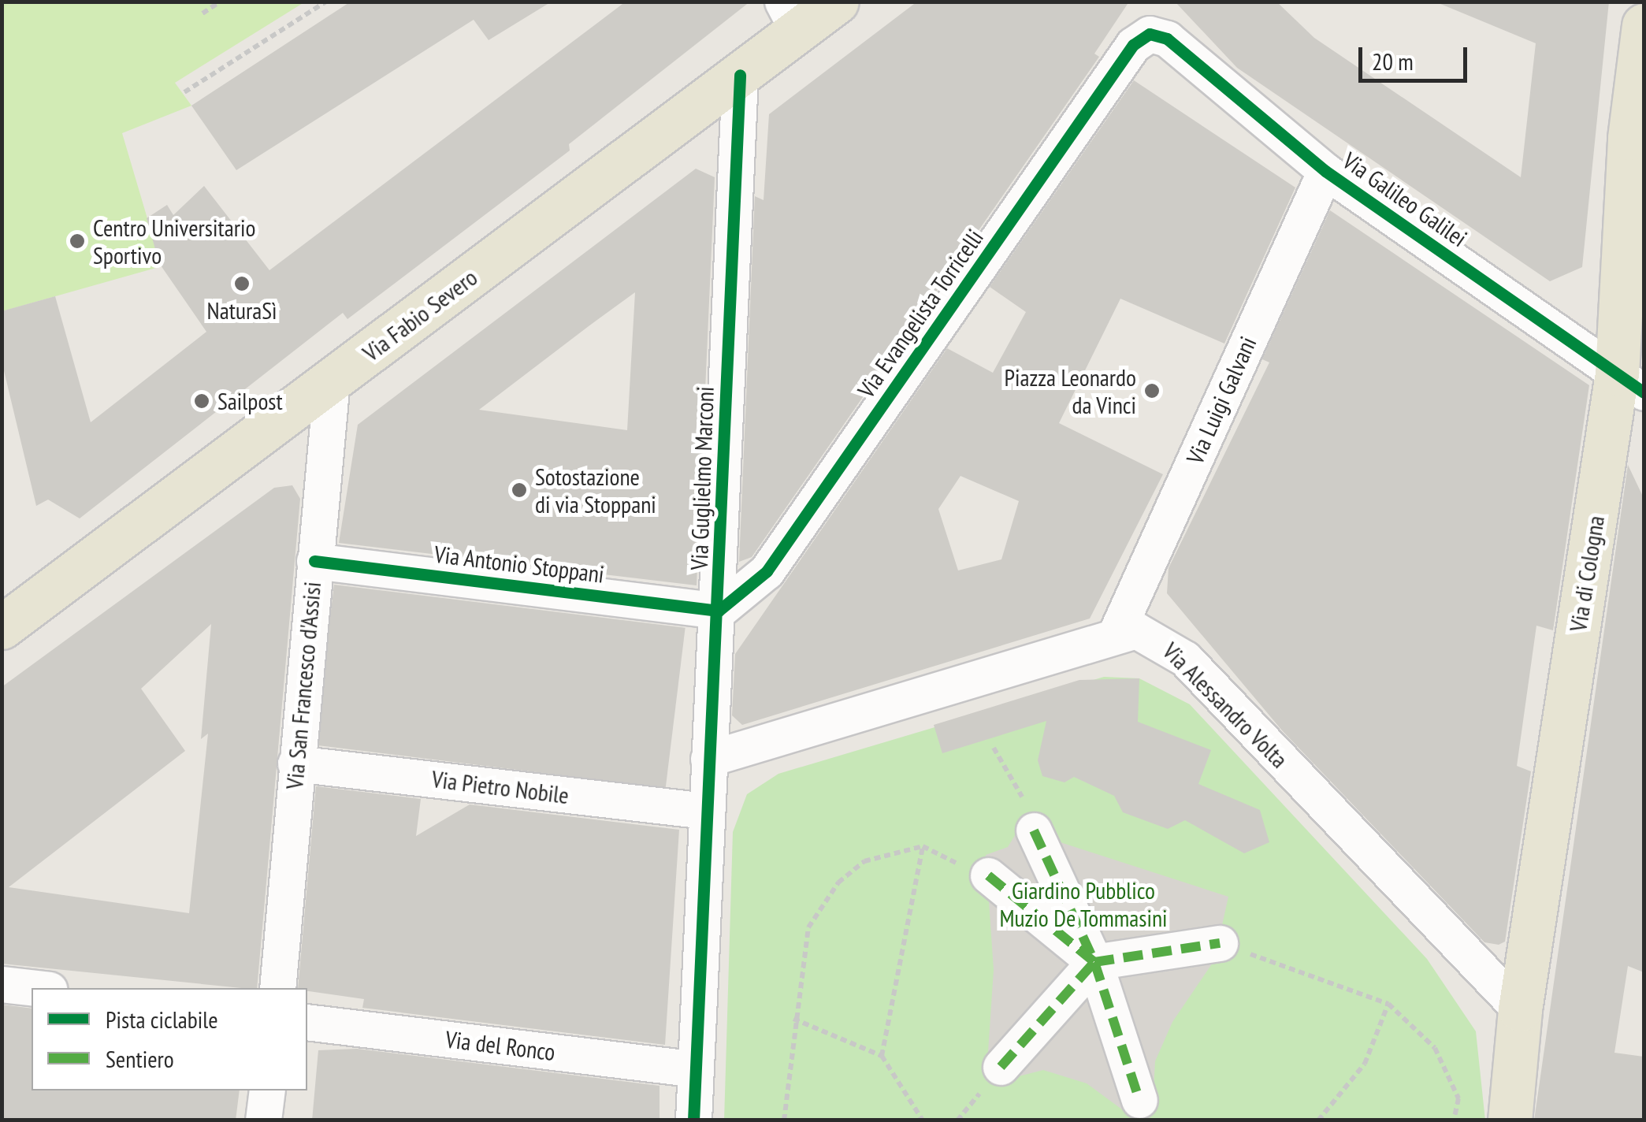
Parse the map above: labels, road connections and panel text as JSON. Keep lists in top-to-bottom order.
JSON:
{
  "streets": {
    "main road": ["Via Fabio Severo", "Via di Cologna"],
    "street": [
      "Via Galileo Galilei",
      "Via Evangelista Torricelli",
      "Via Luigi Galvani",
      "Via Guglielmo Marconi",
      "Via Antonio Stoppani",
      "Via San Francesco d'Assisi",
      "Via Alessandro Volta",
      "Via Pietro Nobile",
      "Via del Ronco"
    ]
  },
  "crossings": [
    ["Via Galileo Galilei", "Via Evangelista Torricelli"],
    ["Via Galileo Galilei", "Via Luigi Galvani"],
    ["Via Galileo Galilei", "Via di Cologna"],
    ["Via Evangelista Torricelli", "Via Guglielmo Marconi"],
    ["Via Evangelista Torricelli", "Via Antonio Stoppani"],
    ["Via Fabio Severo", "Via Guglielmo Marconi"],
    ["Via Fabio Severo", "Via San Francesco d'Assisi"],
    ["Via Luigi Galvani", "Via Alessandro Volta"],
    ["Via Guglielmo Marconi", "Via Antonio Stoppani"],
    ["Via Guglielmo Marconi", "Via Alessandro Volta"],
    ["Via Guglielmo Marconi", "Via Pietro Nobile"],
    ["Via Guglielmo Marconi", "Via del Ronco"],
    ["Via Antonio Stoppani", "Via San Francesco d'Assisi"],
    ["Via di Cologna", "Via Alessandro Volta"],
    ["Via San Francesco d'Assisi", "Via Pietro Nobile"]
  ],
  "parks": ["Giardino Pubblico Muzio De Tommasini"],
  "places": [
    "Centro Universitario Sportivo",
    "NaturaSì",
    "Piazza Leonardo da Vinci",
    "Sailpost",
    "Sotostazione di via Stoppani"
  ],
  "legend": ["Pista ciclabile", "Sentiero"],
  "scale_bar": "20 m"
}
